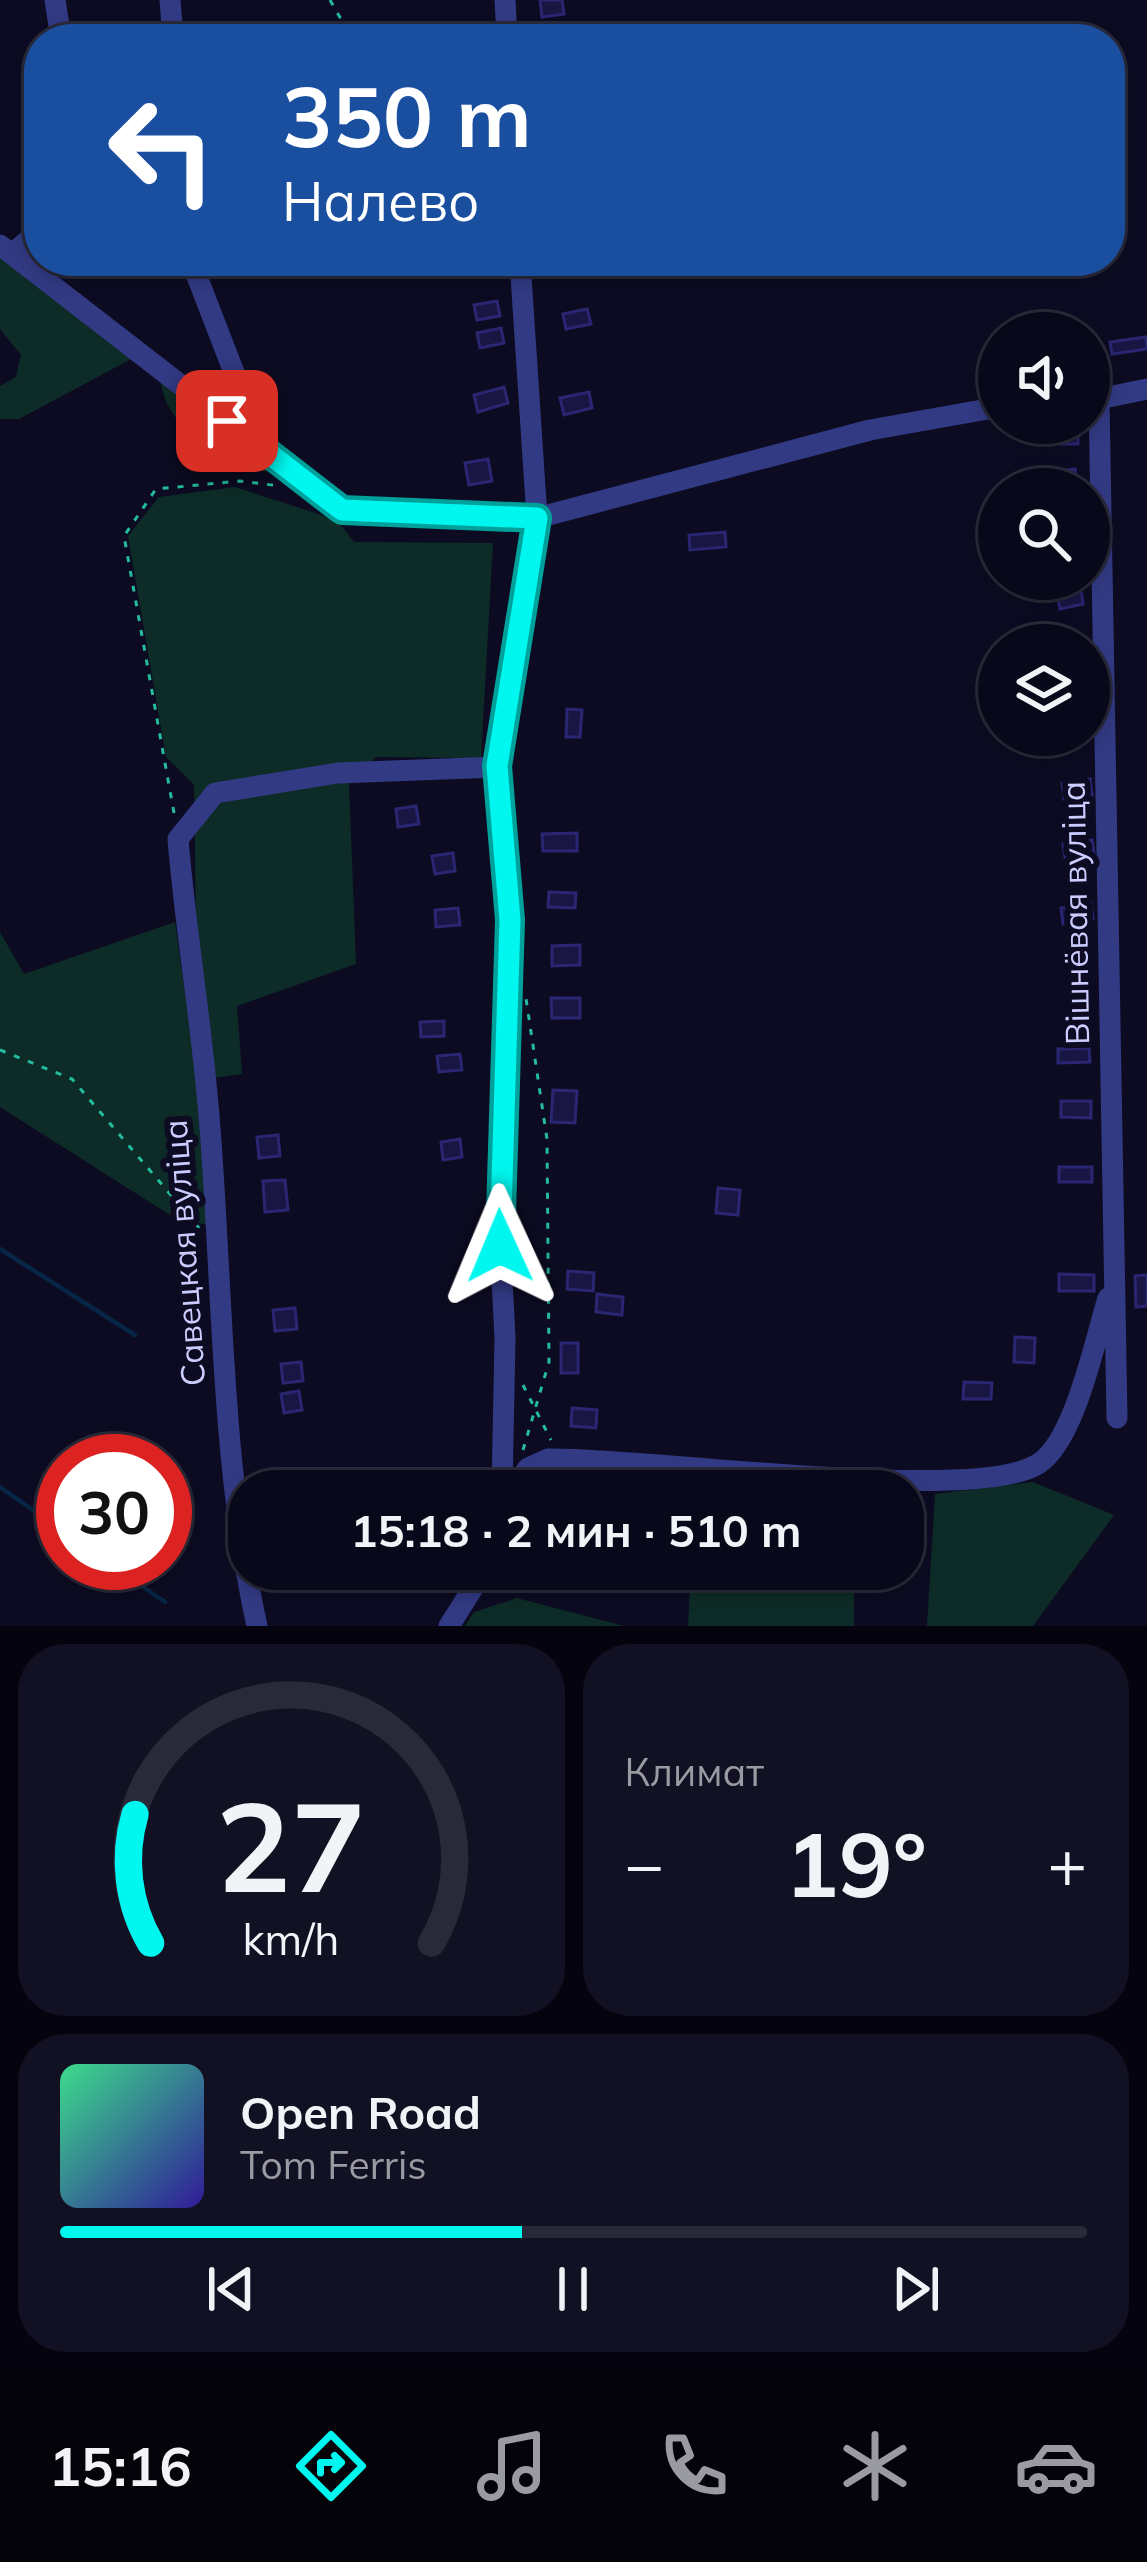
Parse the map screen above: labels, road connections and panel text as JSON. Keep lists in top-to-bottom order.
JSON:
{
  "streets": {
    "street": ["Вішнёвая вуліца", "Савецкая вуліца"]
  },
  "page": {
    "turn": ["350 m", "Налево"],
    "limit": "30",
    "trip": "15:18 · 2 мин · 510 m",
    "tile": "Климат",
    "heat": ["−", "19°", "+"],
    "song": ["Open Road", "Tom Ferris"],
    "tabs": "15:16",
    "gauge": ["27", "km/h"]
  }
}
